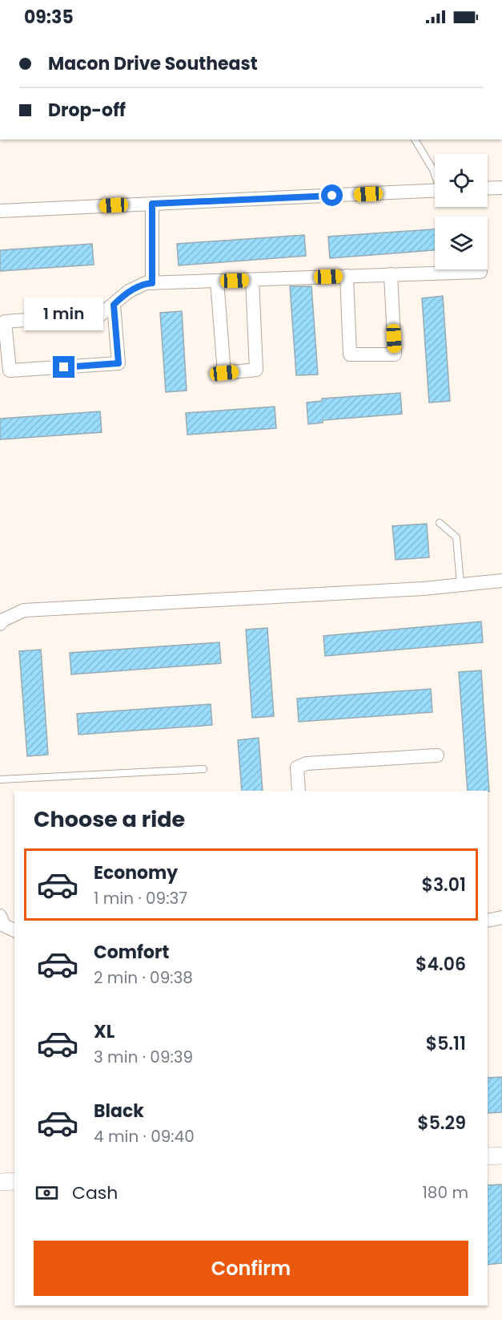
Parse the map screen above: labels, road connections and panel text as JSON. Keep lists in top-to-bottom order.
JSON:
{
  "page": {
    "status": "09:35",
    "banner": ["Macon Drive Southeast", "Drop-off"],
    "bubble": "1 min",
    "heading": "Choose a ride",
    "list": [
      {
        "name": "Economy",
        "note": "1 min · 09:37",
        "value": "$3.01"
      },
      {
        "name": "Comfort",
        "note": "2 min · 09:38",
        "value": "$4.06"
      },
      {
        "name": "XL",
        "note": "3 min · 09:39",
        "value": "$5.11"
      },
      {
        "name": "Black",
        "note": "4 min · 09:40",
        "value": "$5.29"
      }
    ],
    "pay": ["Cash", "180 m"],
    "buttons": "Confirm"
  }
}
